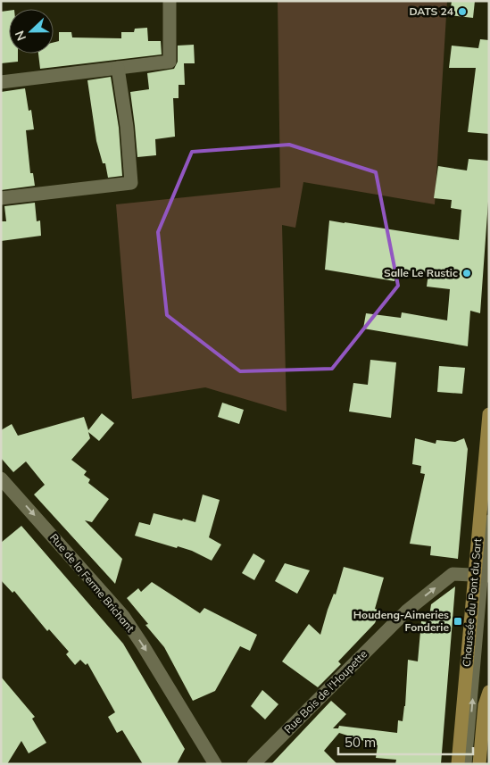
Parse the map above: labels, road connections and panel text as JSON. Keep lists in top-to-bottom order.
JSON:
{
  "streets": {
    "main road": ["Chaussée du Pont du Sart"],
    "street": ["Rue de la Ferme Brichant", "Rue Bois de l'Houpette"]
  },
  "crossings": [
    ["Chaussée du Pont du Sart", "Rue Bois de l'Houpette"]
  ],
  "one_way": ["Rue de la Ferme Brichant", "Rue Bois de l'Houpette"],
  "places": {
    "other": ["DATS 24", "Salle Le Rustic"],
    "transit": ["Houdeng-Aimeries Fonderie"]
  },
  "scale_bar": "50 m",
  "north": "left"
}
